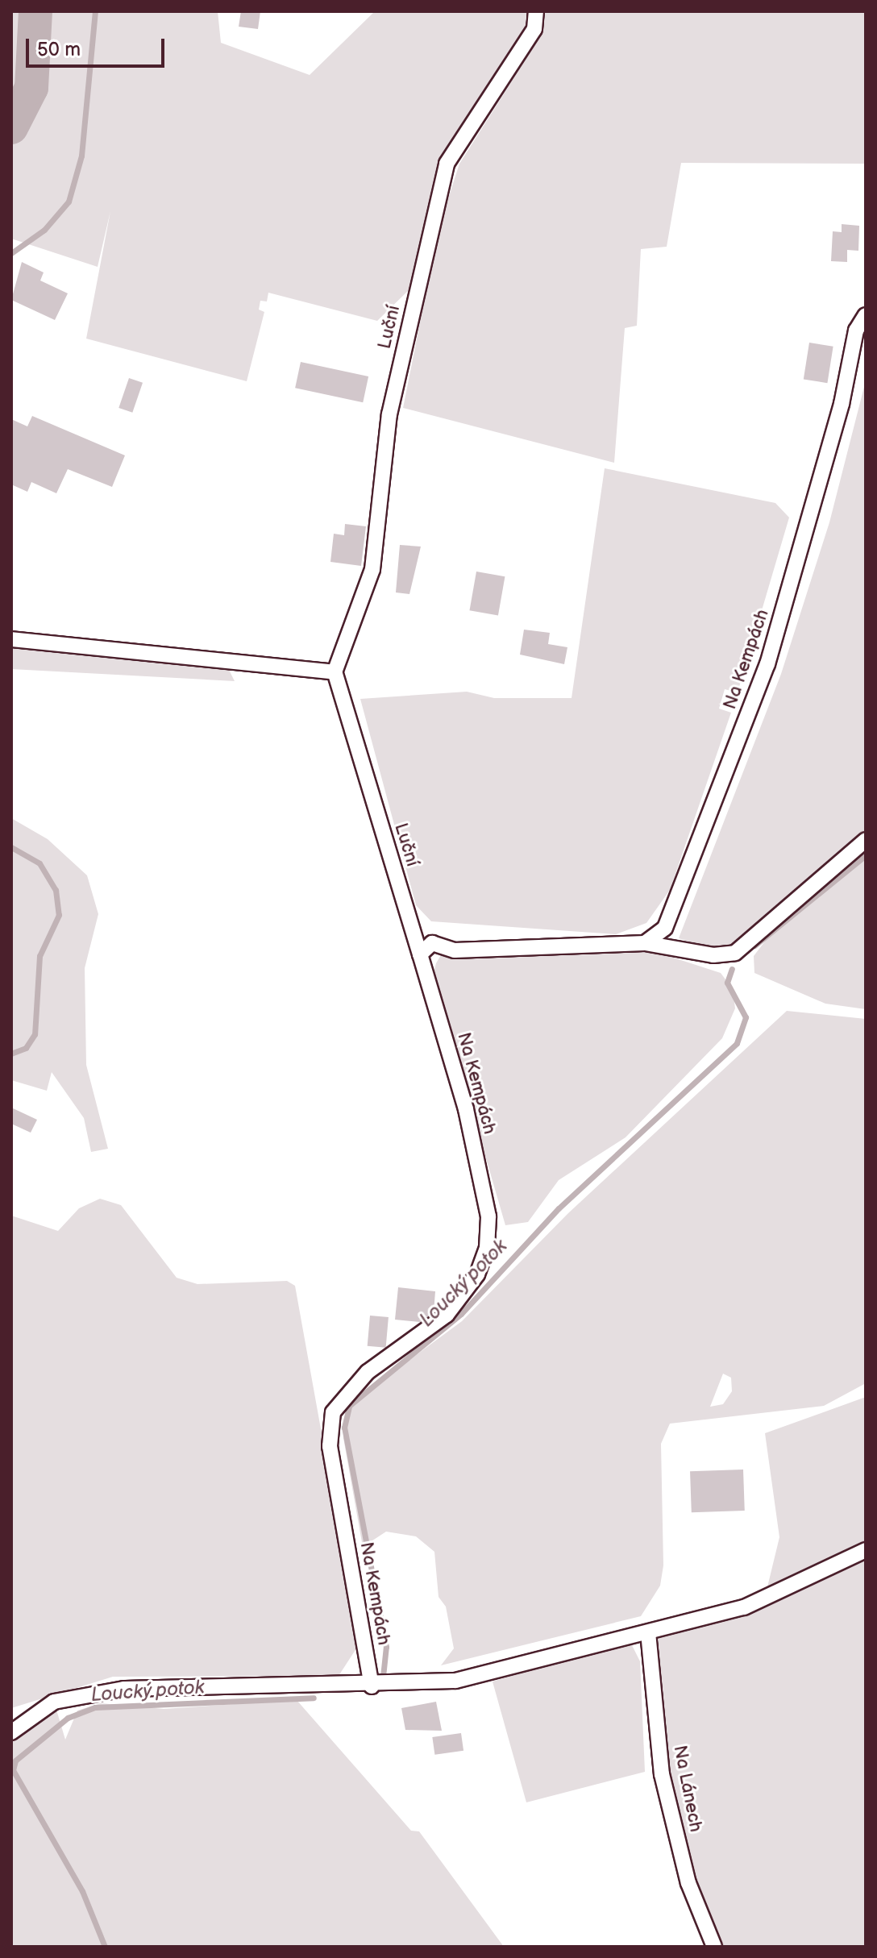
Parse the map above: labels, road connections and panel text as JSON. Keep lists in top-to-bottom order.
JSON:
{
  "streets": {
    "street": ["Luční", "Na Kempách", "Na Lánech"]
  },
  "crossings": [
    ["Luční", "Na Kempách"]
  ],
  "water": ["Loucký potok"],
  "scale_bar": "50 m"
}
